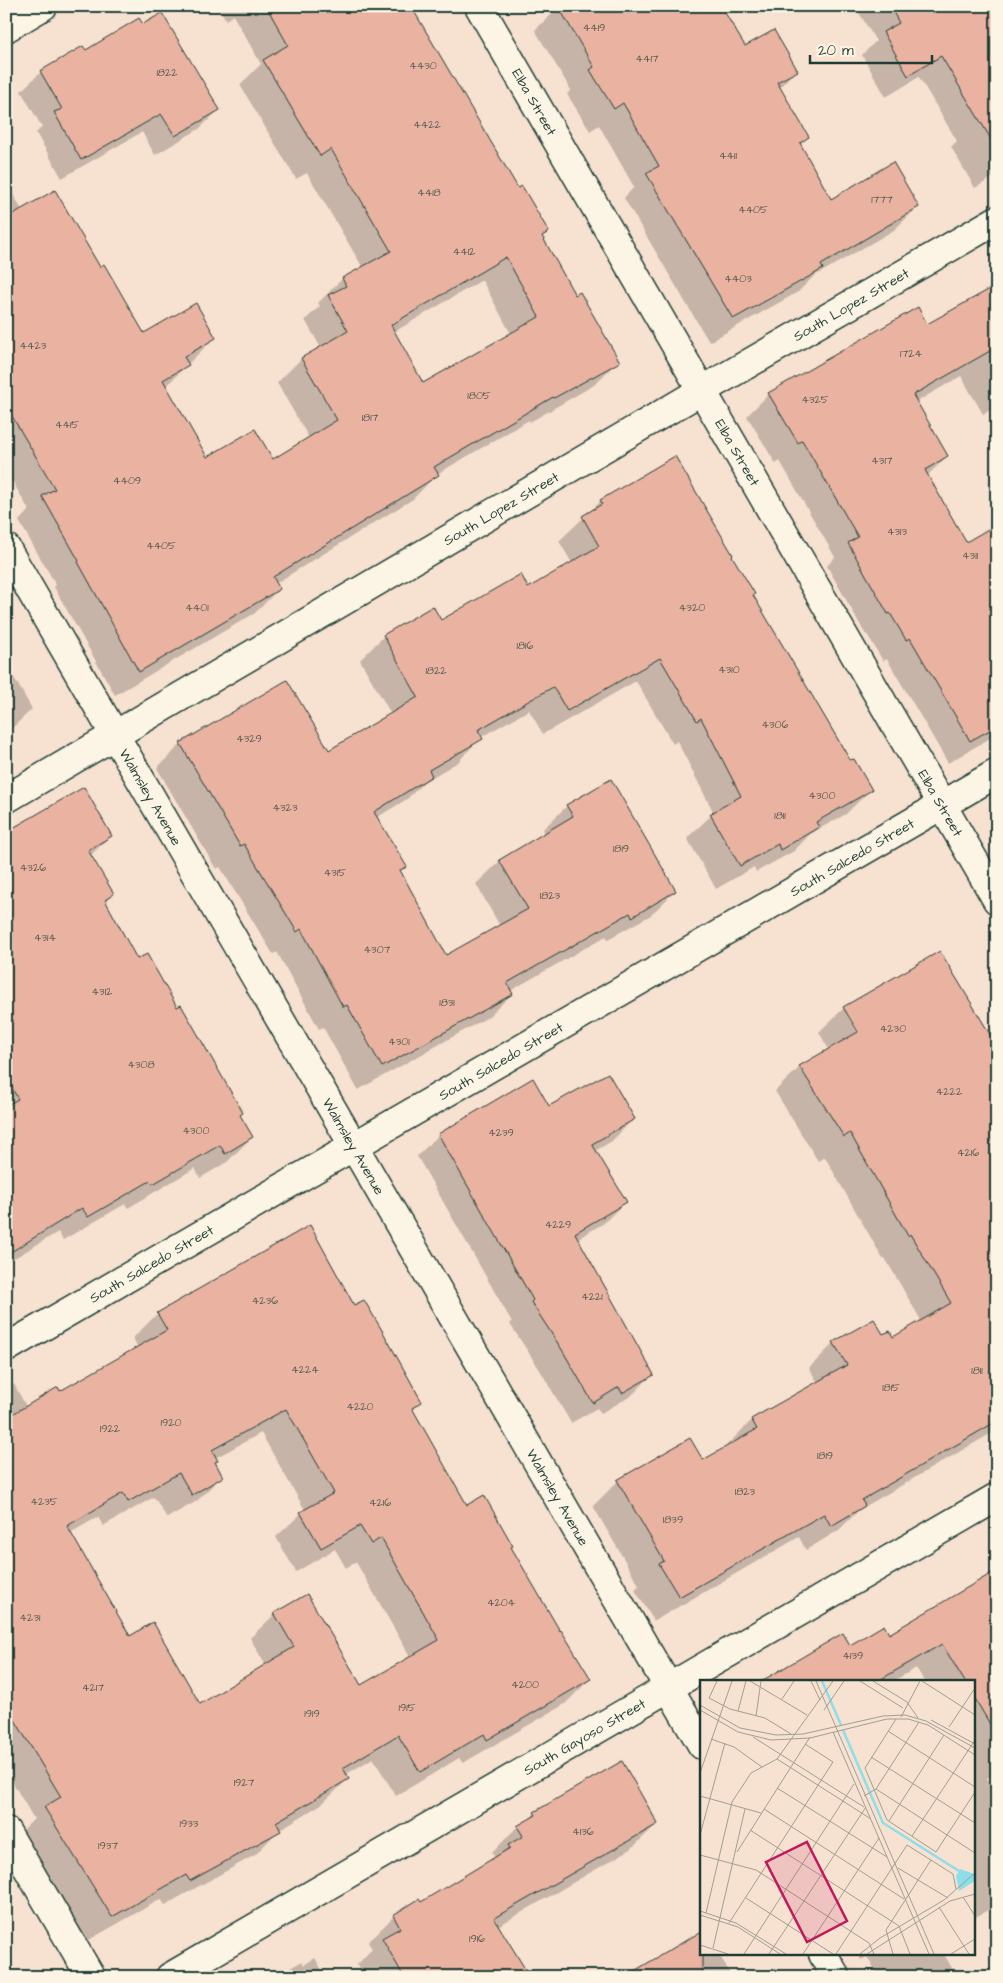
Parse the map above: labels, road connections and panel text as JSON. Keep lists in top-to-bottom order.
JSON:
{
  "streets": {
    "street": [
      "Elba Street",
      "South Lopez Street",
      "Walmsley Avenue",
      "South Salcedo Street",
      "South Gayoso Street"
    ]
  },
  "crossings": [
    ["Elba Street", "South Lopez Street"],
    ["Elba Street", "South Salcedo Street"],
    ["South Lopez Street", "Walmsley Avenue"],
    ["Walmsley Avenue", "South Salcedo Street"],
    ["Walmsley Avenue", "South Gayoso Street"]
  ],
  "house_numbers": [
    "4419",
    "4417",
    "4430",
    "1822",
    "4422",
    "4411",
    "4418",
    "1777",
    "4405",
    "4412",
    "4403",
    "4423",
    "1724",
    "1805",
    "4325",
    "1817",
    "4415",
    "4317",
    "4409",
    "4313",
    "4405",
    "4311",
    "4401",
    "4320",
    "1816",
    "4310",
    "1822",
    "4306",
    "4329",
    "4300",
    "4323",
    "1811",
    "1819",
    "4326",
    "4315",
    "1823",
    "4314",
    "4307",
    "4312",
    "1831",
    "4230",
    "4301",
    "4308",
    "4222",
    "4300",
    "4239",
    "4216",
    "4229",
    "4221",
    "4236",
    "4224",
    "1811",
    "1815",
    "4220",
    "1920",
    "1922",
    "1819",
    "1823",
    "4235",
    "4216",
    "1839",
    "4204",
    "4231",
    "4139",
    "4200",
    "4217",
    "1915",
    "1919",
    "1927",
    "1933",
    "4136",
    "1937",
    "1916"
  ],
  "scale_bar": "20 m"
}
